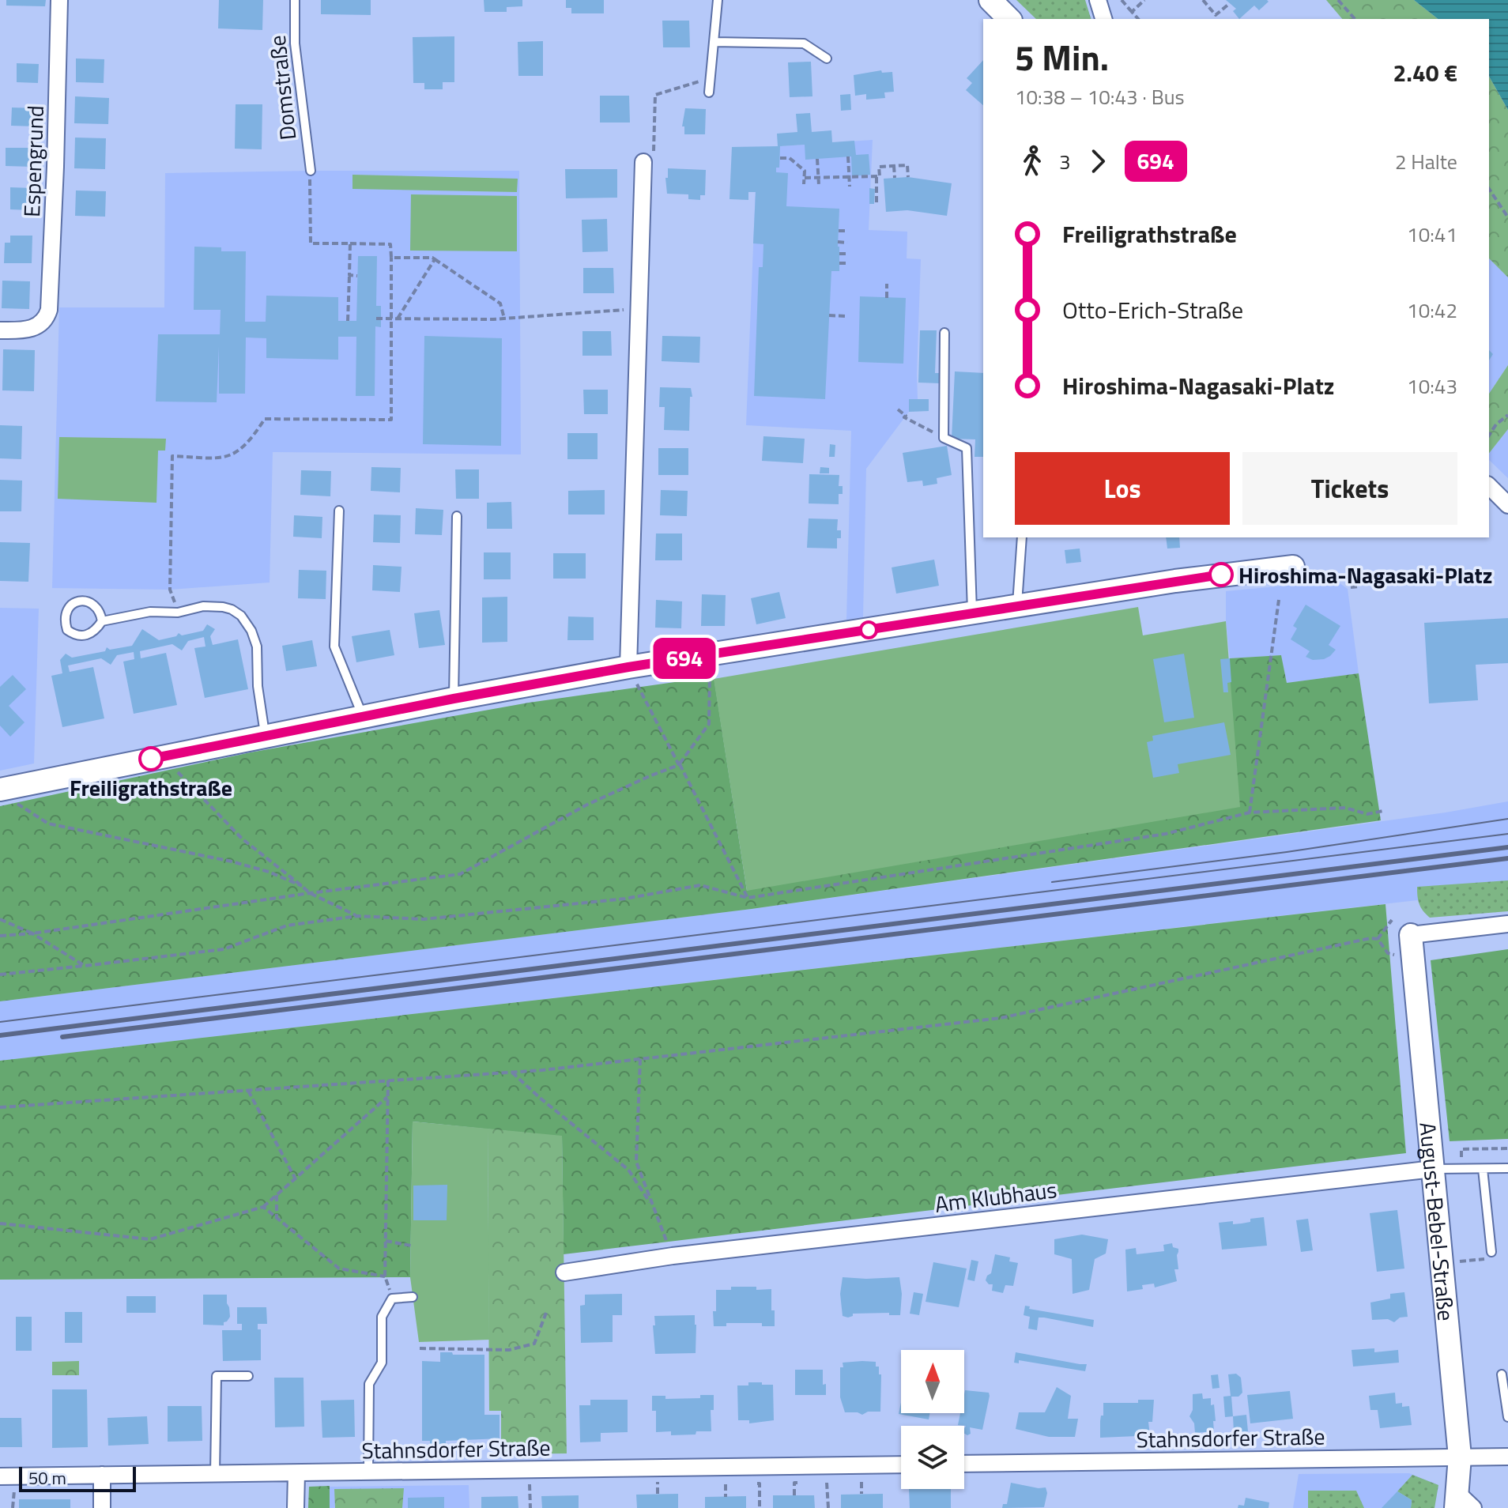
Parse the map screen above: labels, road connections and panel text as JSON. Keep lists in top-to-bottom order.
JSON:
{
  "streets": {
    "street": [
      "Espengrund",
      "Am Klubhaus",
      "August-Bebel-Straße",
      "Stahnsdorfer Straße"
    ],
    "lane": ["Domstraße"]
  },
  "crossings": [
    ["Am Klubhaus", "August-Bebel-Straße"],
    ["August-Bebel-Straße", "Stahnsdorfer Straße"]
  ],
  "places": ["Hiroshima-Nagasaki-Platz", "Freiligrathstraße"],
  "lines": ["bus line 694"],
  "scale_bar": "50 m",
  "north": "top",
  "page": {
    "on_map": "694",
    "heading": ["5 Min.", "10:38 – 10:43 · Bus", "2.40 €"],
    "legs": ["3", "694", "2 Halte"],
    "list": [
      {
        "name": "Freiligrathstraße",
        "value": "10:41"
      },
      {
        "name": "Otto-Erich-Straße",
        "value": "10:42"
      },
      {
        "name": "Hiroshima-Nagasaki-Platz",
        "value": "10:43"
      }
    ],
    "buttons": ["Los", "Tickets"],
    "scale": "50 m"
  }
}
